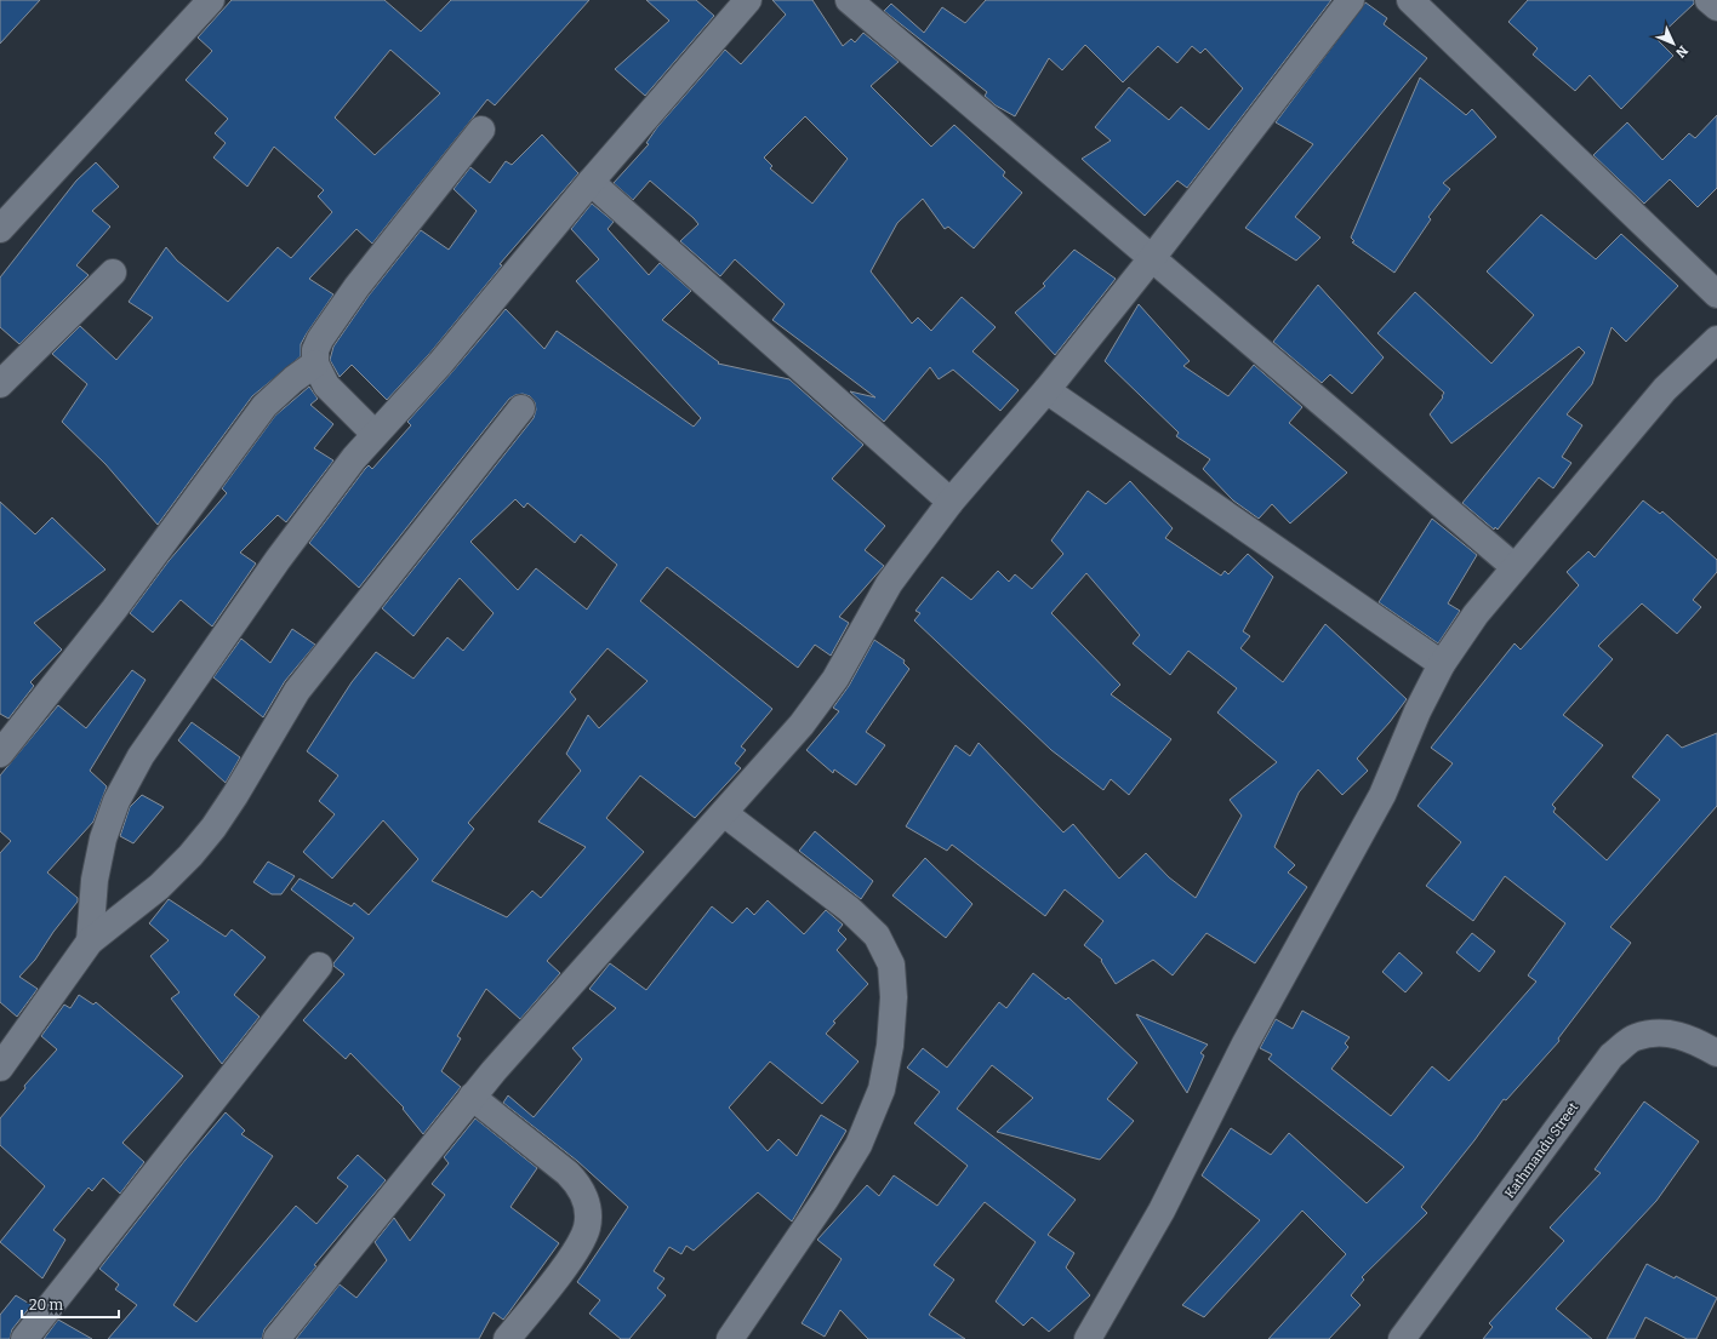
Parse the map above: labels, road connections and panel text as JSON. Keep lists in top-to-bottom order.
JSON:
{
  "streets": {
    "street": ["Kathmandu Street"]
  },
  "scale_bar": "20 m",
  "north": "bottom right"
}
